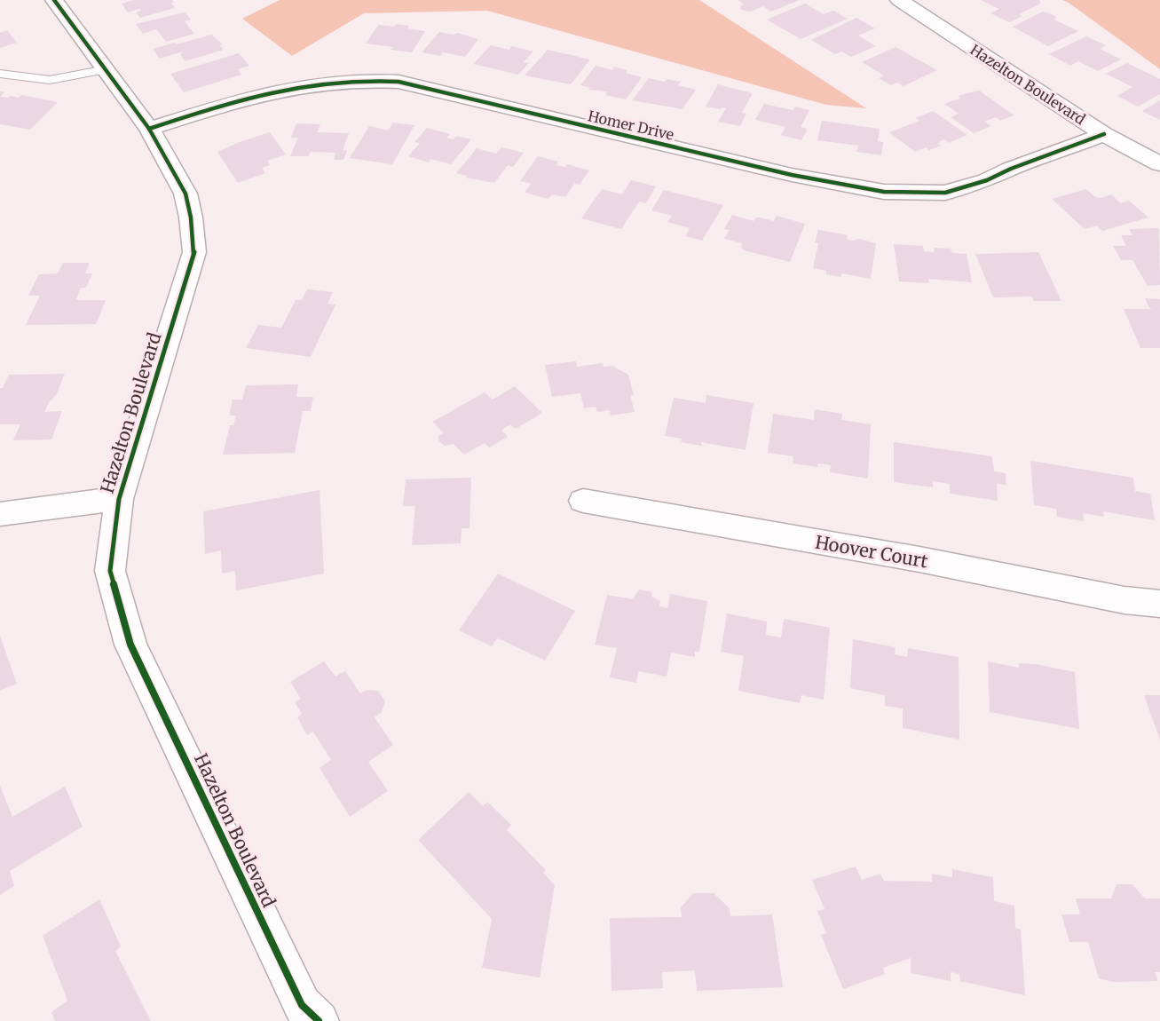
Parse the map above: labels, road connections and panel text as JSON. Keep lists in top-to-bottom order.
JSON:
{
  "streets": {
    "street": ["Hazelton Boulevard", "Homer Drive", "Hoover Court"]
  },
  "crossings": [
    ["Hazelton Boulevard", "Homer Drive"]
  ]
}
